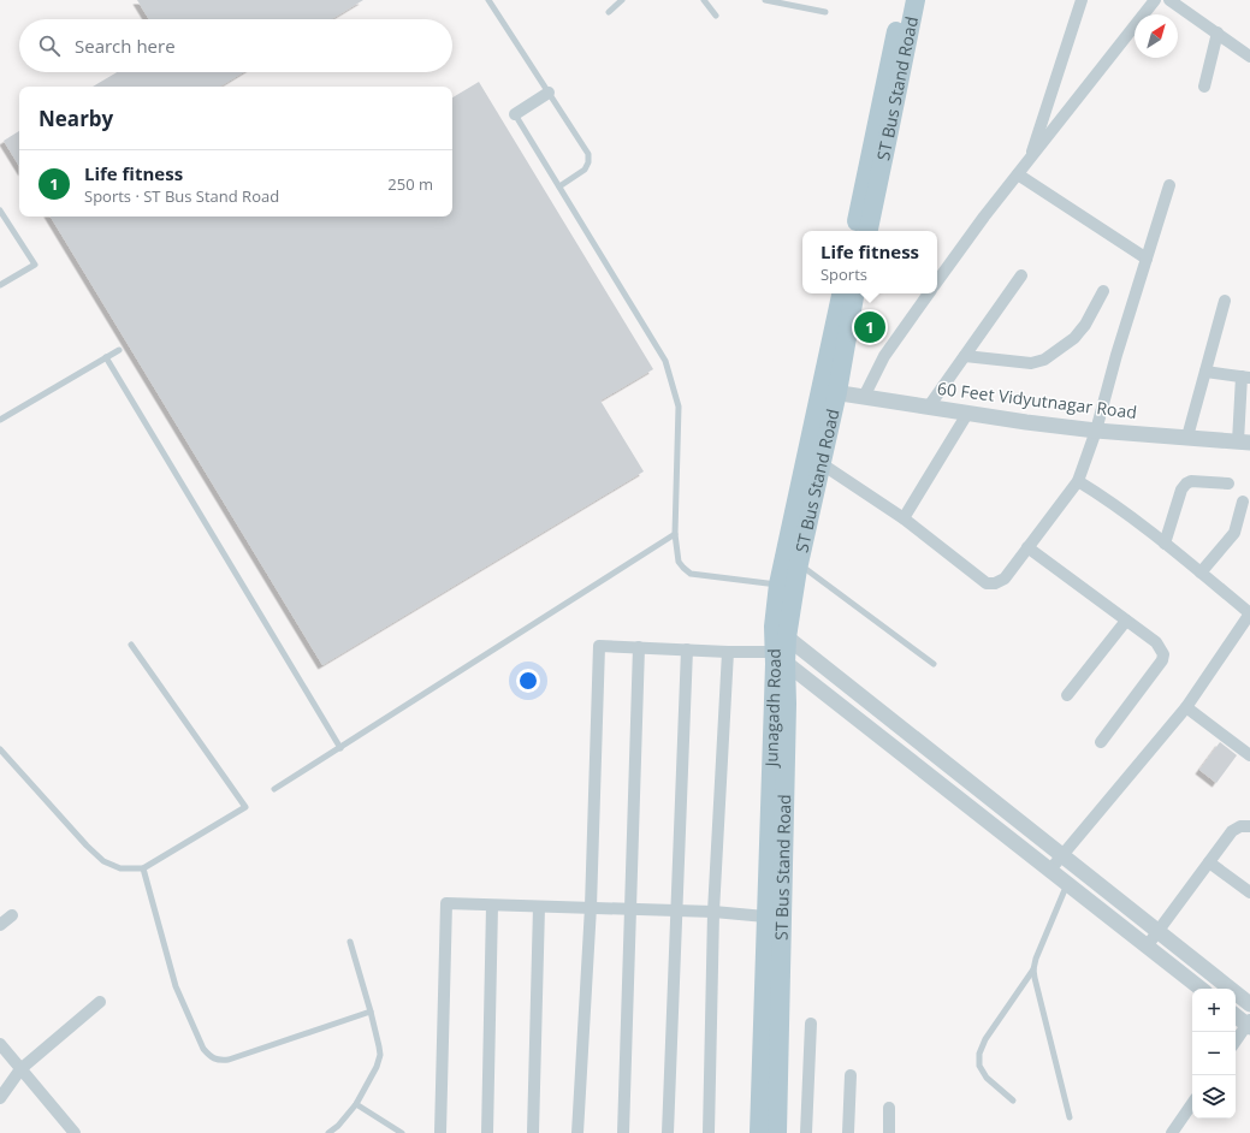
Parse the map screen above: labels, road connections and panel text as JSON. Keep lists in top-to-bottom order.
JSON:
{
  "streets": {
    "main road": ["ST Bus Stand Road", "Junagadh Road"],
    "street": ["60 Feet Vidyutnagar Road"]
  },
  "crossings": [
    ["ST Bus Stand Road", "60 Feet Vidyutnagar Road"],
    ["ST Bus Stand Road", "Junagadh Road"],
    ["60 Feet Vidyutnagar Road", "Junagadh Road"]
  ],
  "north": "top right",
  "page": {
    "search": "Search here",
    "heading": "Nearby",
    "list": [
      {
        "mark": "1",
        "name": "Life fitness",
        "note": "Sports · ST Bus Stand Road",
        "value": "250 m"
      }
    ],
    "popup": ["Life fitness", "Sports"],
    "pins": "1",
    "map_buttons": ["+", "−"]
  }
}
